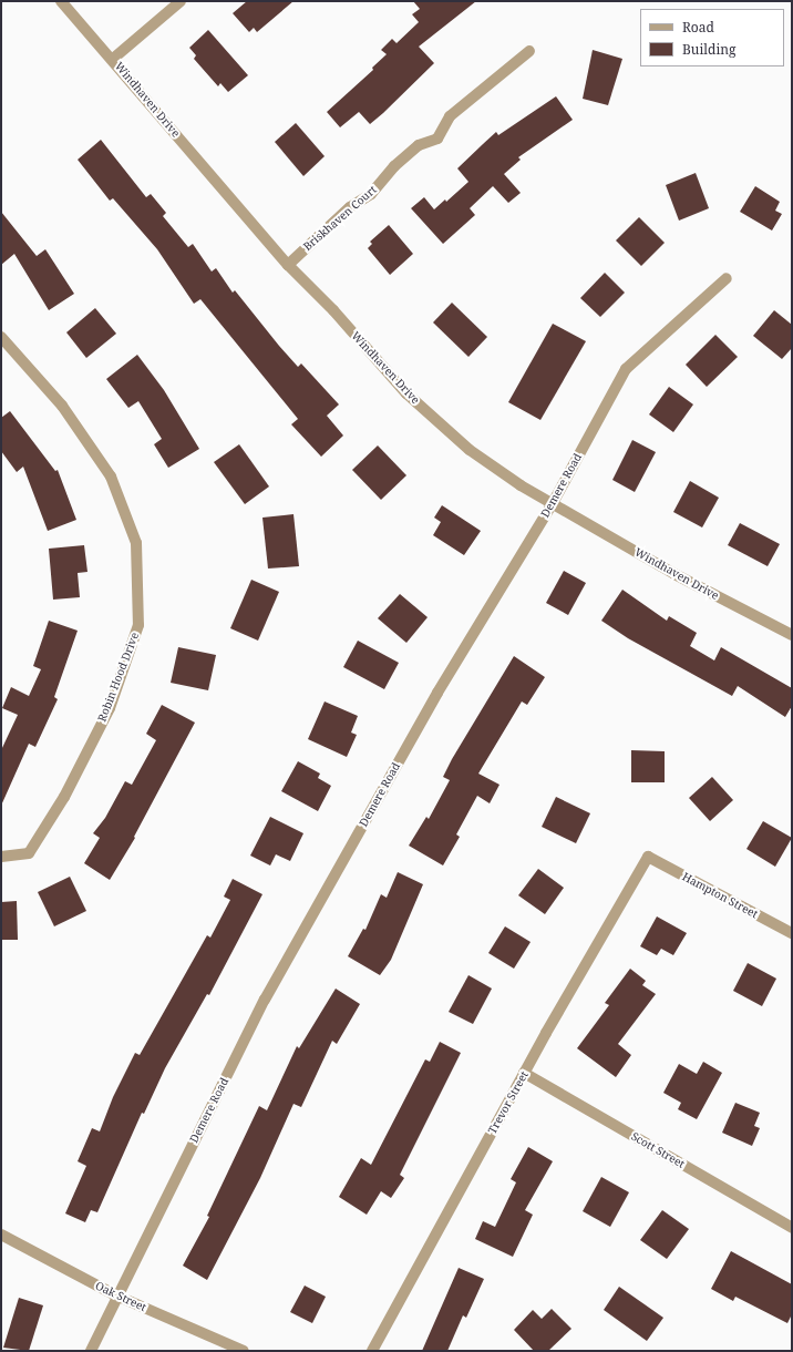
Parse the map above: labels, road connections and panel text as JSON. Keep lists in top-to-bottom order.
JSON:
{
  "streets": {
    "street": [
      "Windhaven Drive",
      "Briskhaven Court",
      "Demere Road",
      "Robin Hood Drive",
      "Hampton Street",
      "Trevor Street",
      "Scott Street",
      "Oak Street"
    ]
  },
  "crossings": [
    ["Windhaven Drive", "Briskhaven Court"],
    ["Windhaven Drive", "Demere Road"],
    ["Demere Road", "Oak Street"],
    ["Hampton Street", "Trevor Street"],
    ["Trevor Street", "Scott Street"]
  ],
  "legend": ["Road", "Building"]
}
